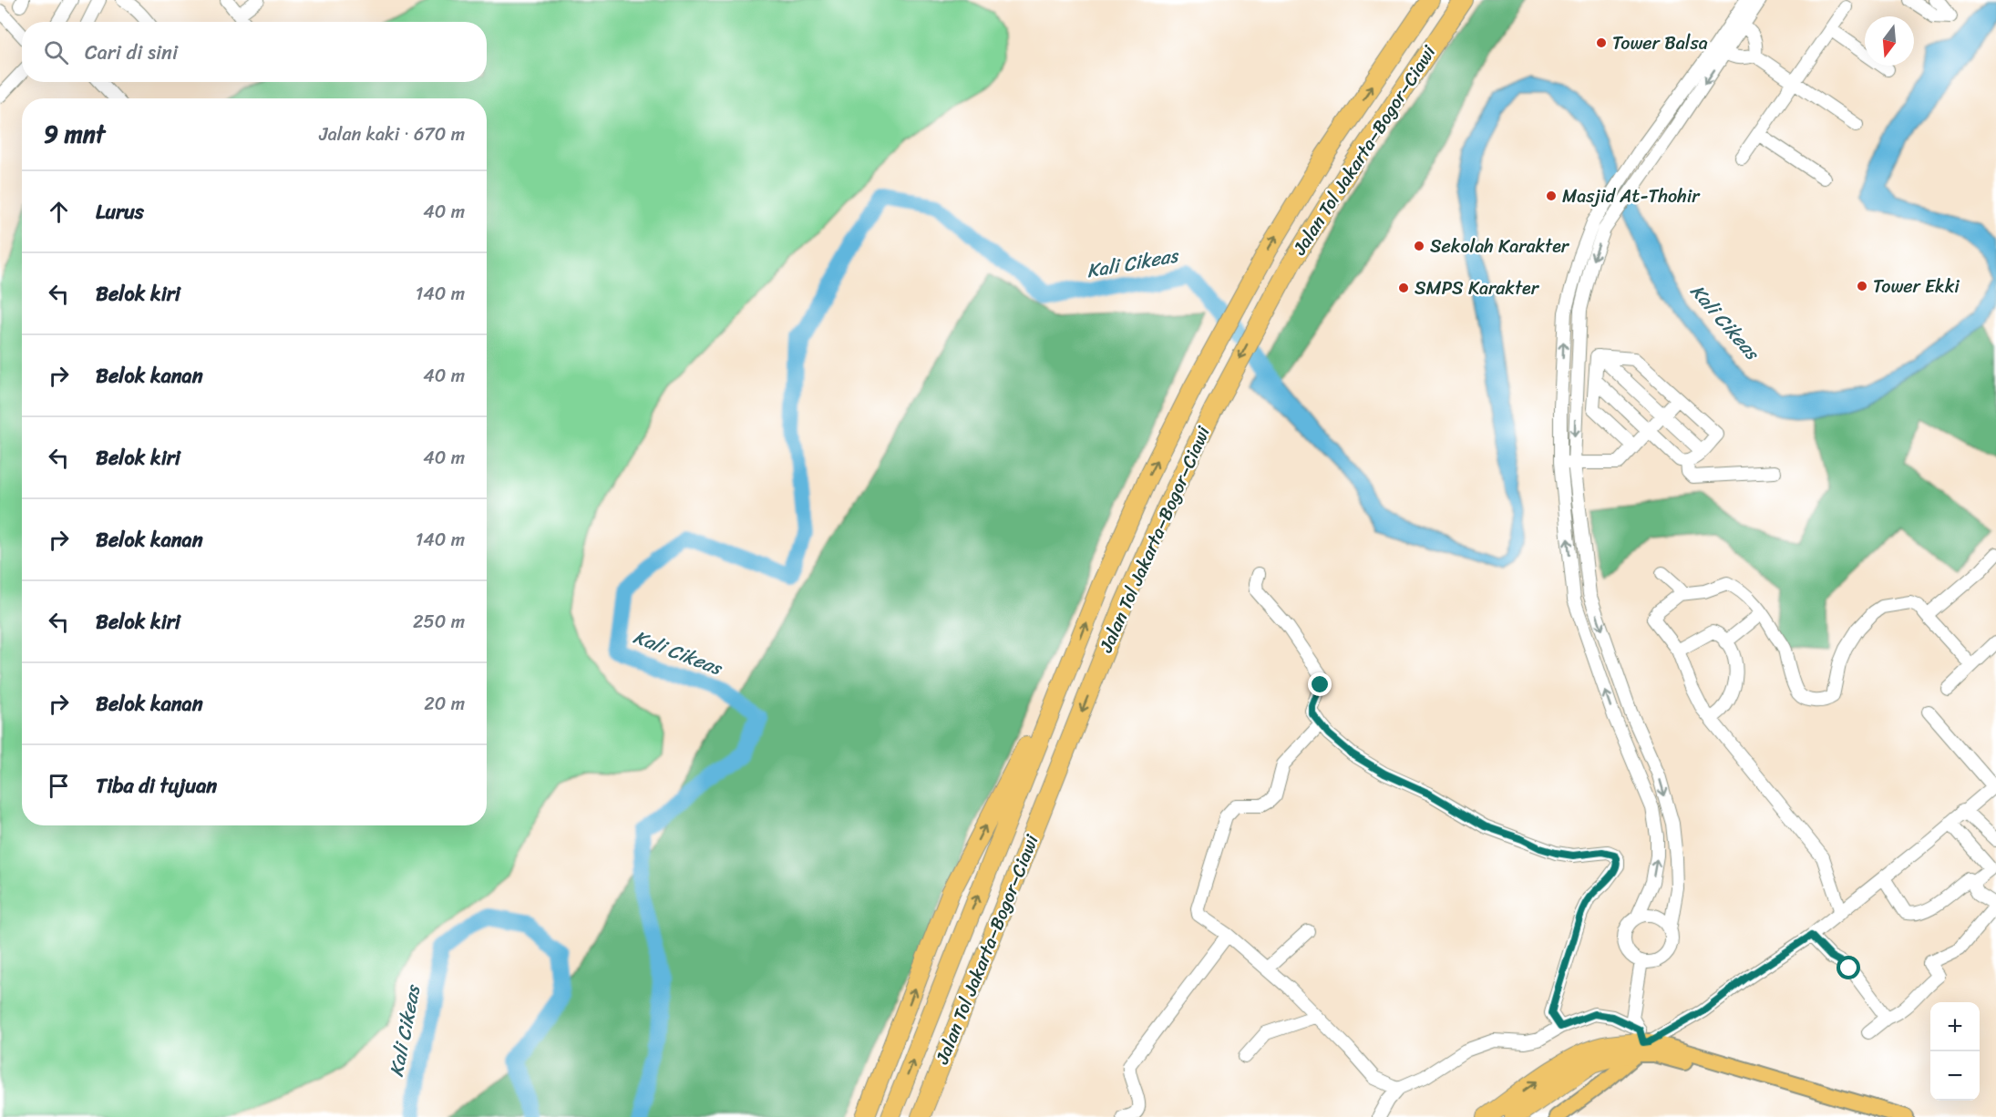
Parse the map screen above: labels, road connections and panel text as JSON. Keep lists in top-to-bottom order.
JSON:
{
  "streets": {
    "highway": ["Jalan Tol Jakarta–Bogor–Ciawi"]
  },
  "water": ["Kali Cikeas"],
  "places": [
    "Tower Balsa",
    "Masjid At-Thohir",
    "Sekolah Karakter",
    "Tower Ekki",
    "SMPS Karakter"
  ],
  "north": "bottom",
  "page": {
    "search": "Cari di sini",
    "heading": ["9 mnt", "Jalan kaki · 670 m"],
    "list": [
      ["Lurus", "40 m"],
      ["Belok kiri", "140 m"],
      ["Belok kanan", "40 m"],
      ["Belok kiri", "40 m"],
      ["Belok kanan", "140 m"],
      ["Belok kiri", "250 m"],
      ["Belok kanan", "20 m"],
      "Tiba di tujuan"
    ],
    "map_buttons": ["+", "−"]
  }
}
